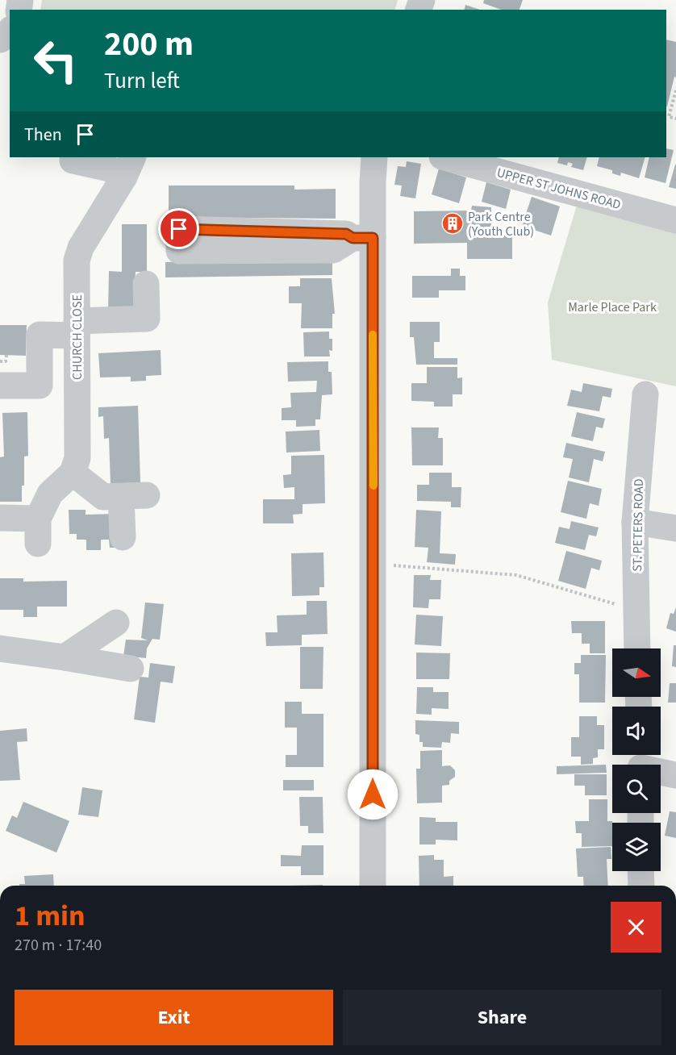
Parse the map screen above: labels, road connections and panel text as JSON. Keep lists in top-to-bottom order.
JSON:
{
  "streets": {
    "street": ["UPPER ST JOHNS ROAD", "CHURCH CLOSE", "ST. PETERS ROAD"]
  },
  "parks": ["Marle Place Park"],
  "places": {
    "building": ["Park Centre (Youth Club)"]
  },
  "north": "right",
  "page": {
    "turn": ["200 m", "Turn left"],
    "then": "Then",
    "heading": ["1 min", "270 m · 17:40"],
    "buttons": ["Exit", "Share"]
  }
}
